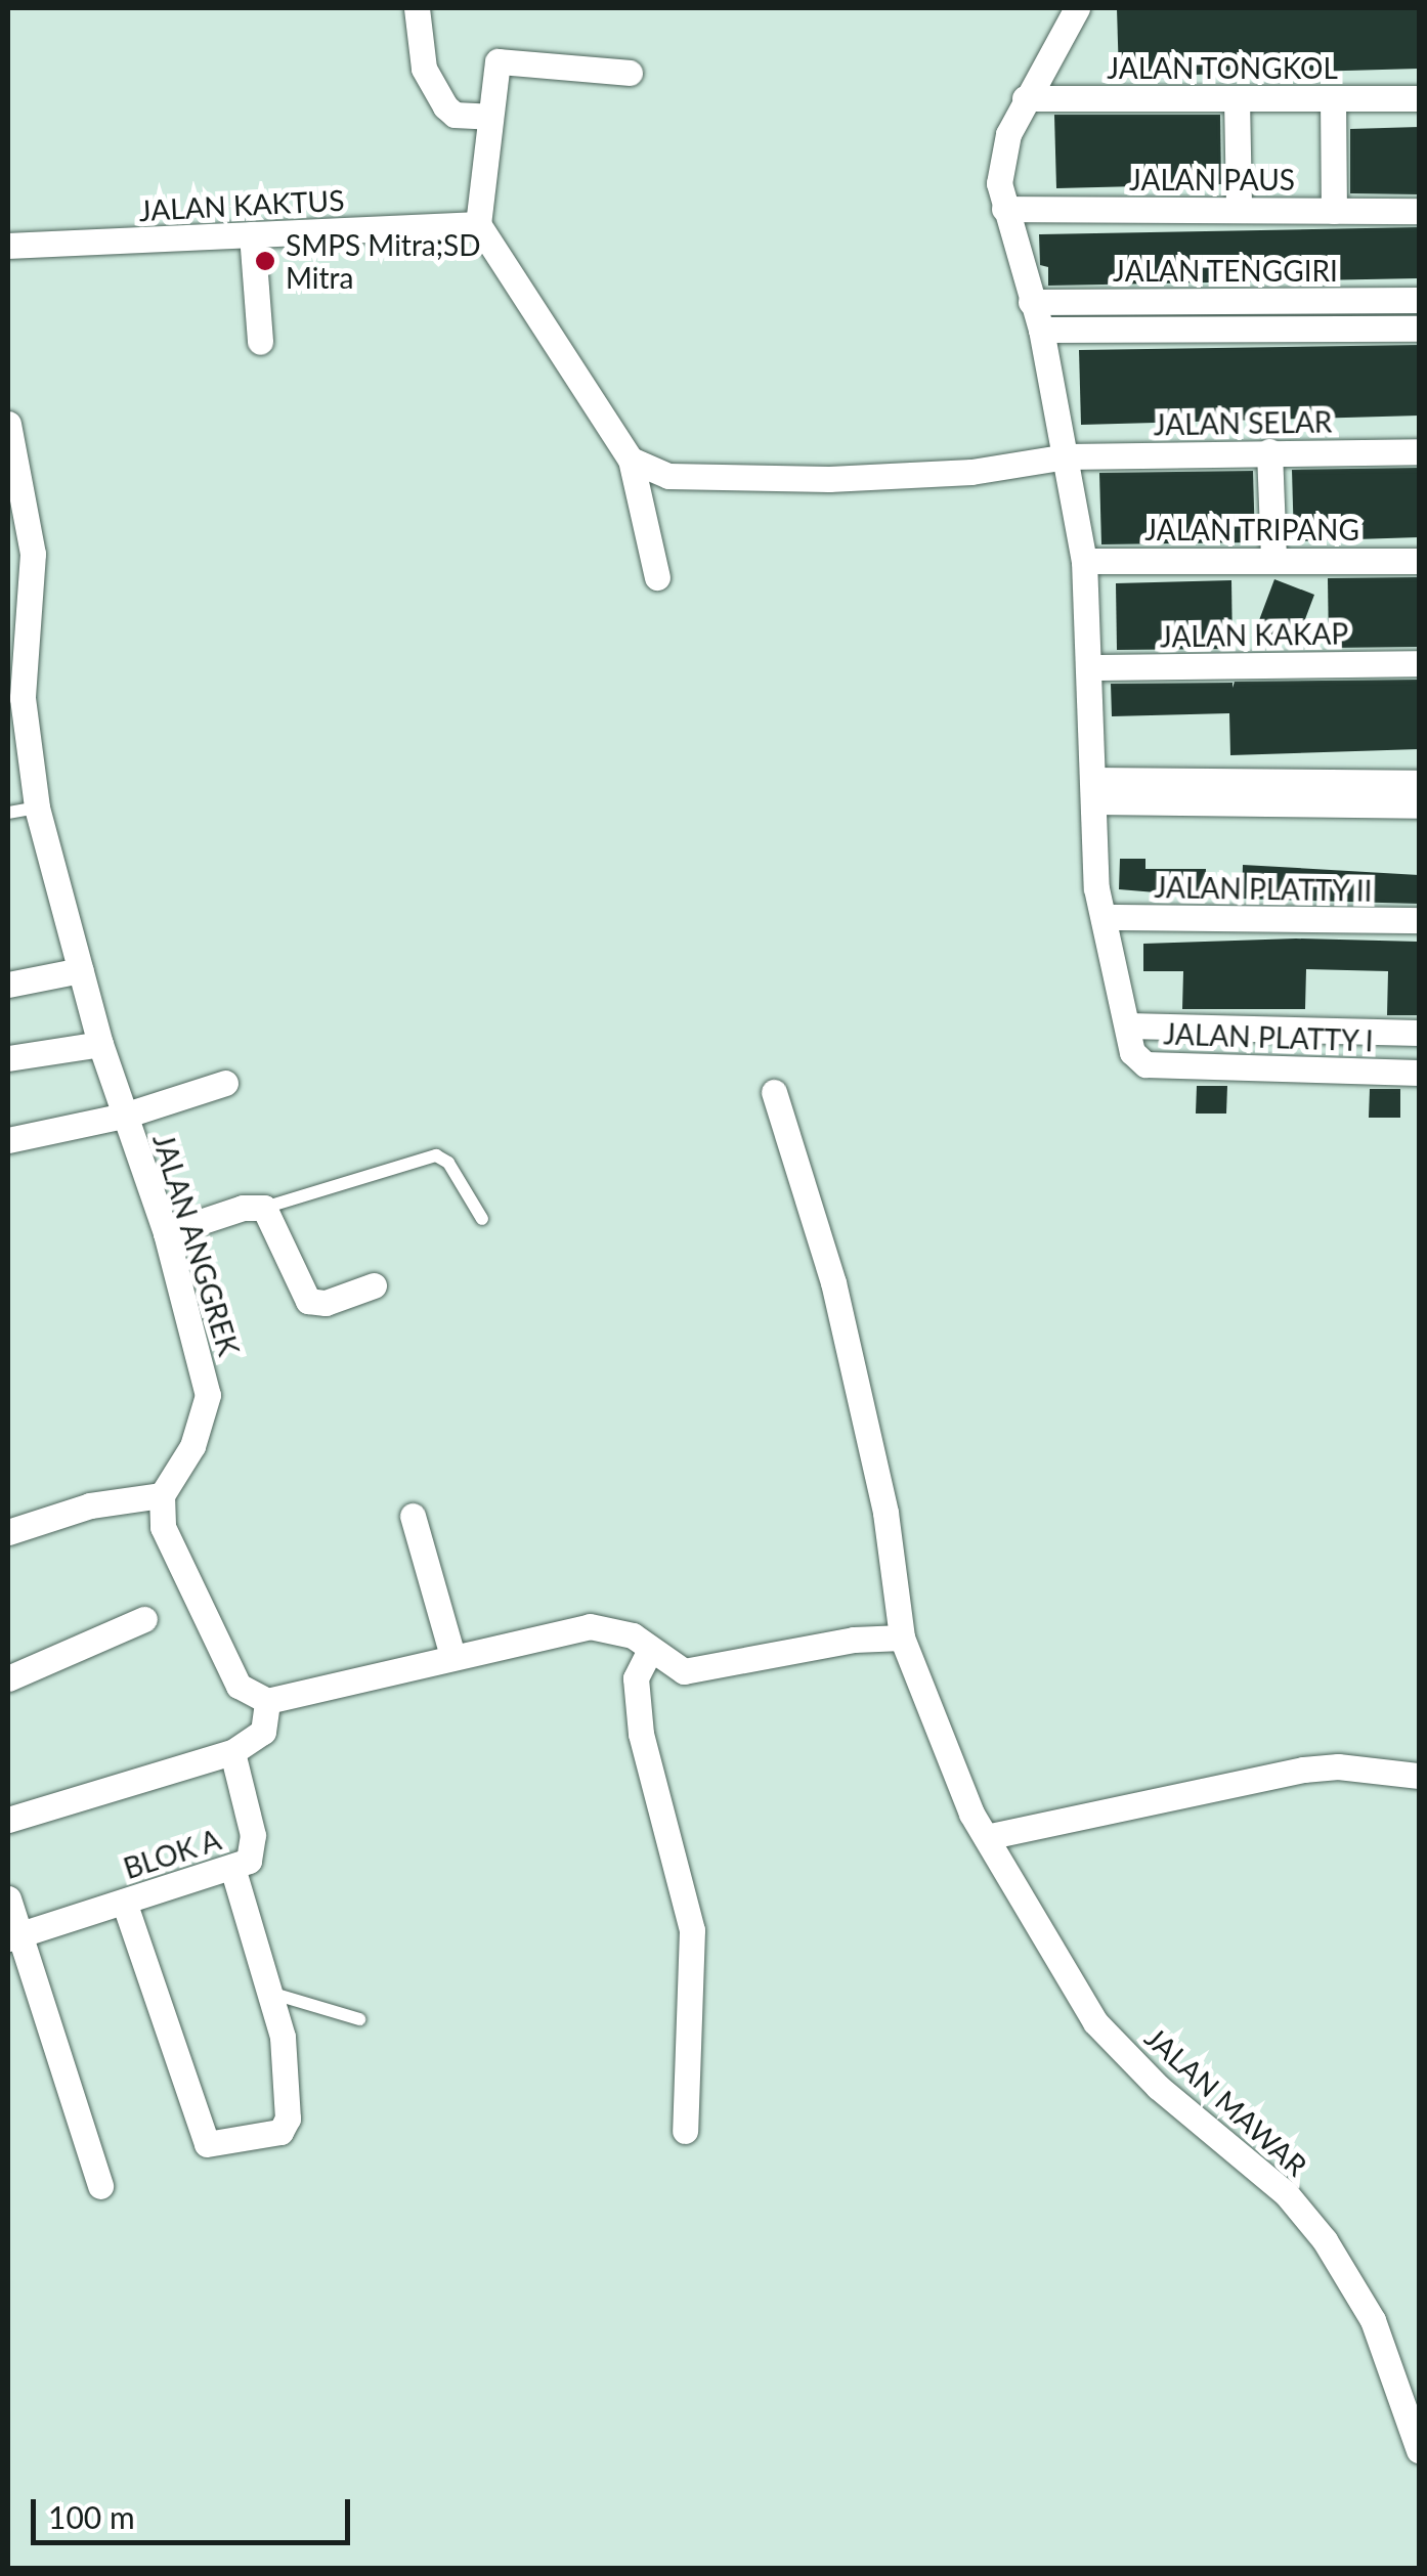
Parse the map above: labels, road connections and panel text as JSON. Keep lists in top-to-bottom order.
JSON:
{
  "streets": {
    "street": [
      "JALAN TONGKOL",
      "JALAN PAUS",
      "JALAN KAKTUS",
      "JALAN TENGGIRI",
      "JALAN SELAR",
      "JALAN TRIPANG",
      "JALAN KAKAP",
      "JALAN PLATTY II",
      "JALAN PLATTY I",
      "JALAN ANGGREK",
      "BLOK A",
      "JALAN MAWAR"
    ]
  },
  "crossings": [
    ["JALAN TONGKOL", "JALAN PLATTY I"],
    ["JALAN PAUS", "JALAN PLATTY I"],
    ["JALAN TENGGIRI", "JALAN PLATTY I"],
    ["JALAN SELAR", "JALAN PLATTY I"],
    ["JALAN TRIPANG", "JALAN PLATTY I"],
    ["JALAN KAKAP", "JALAN PLATTY I"],
    ["JALAN PLATTY II", "JALAN PLATTY I"]
  ],
  "places": ["SMPS Mitra;SD Mitra"],
  "scale_bar": "100 m"
}
